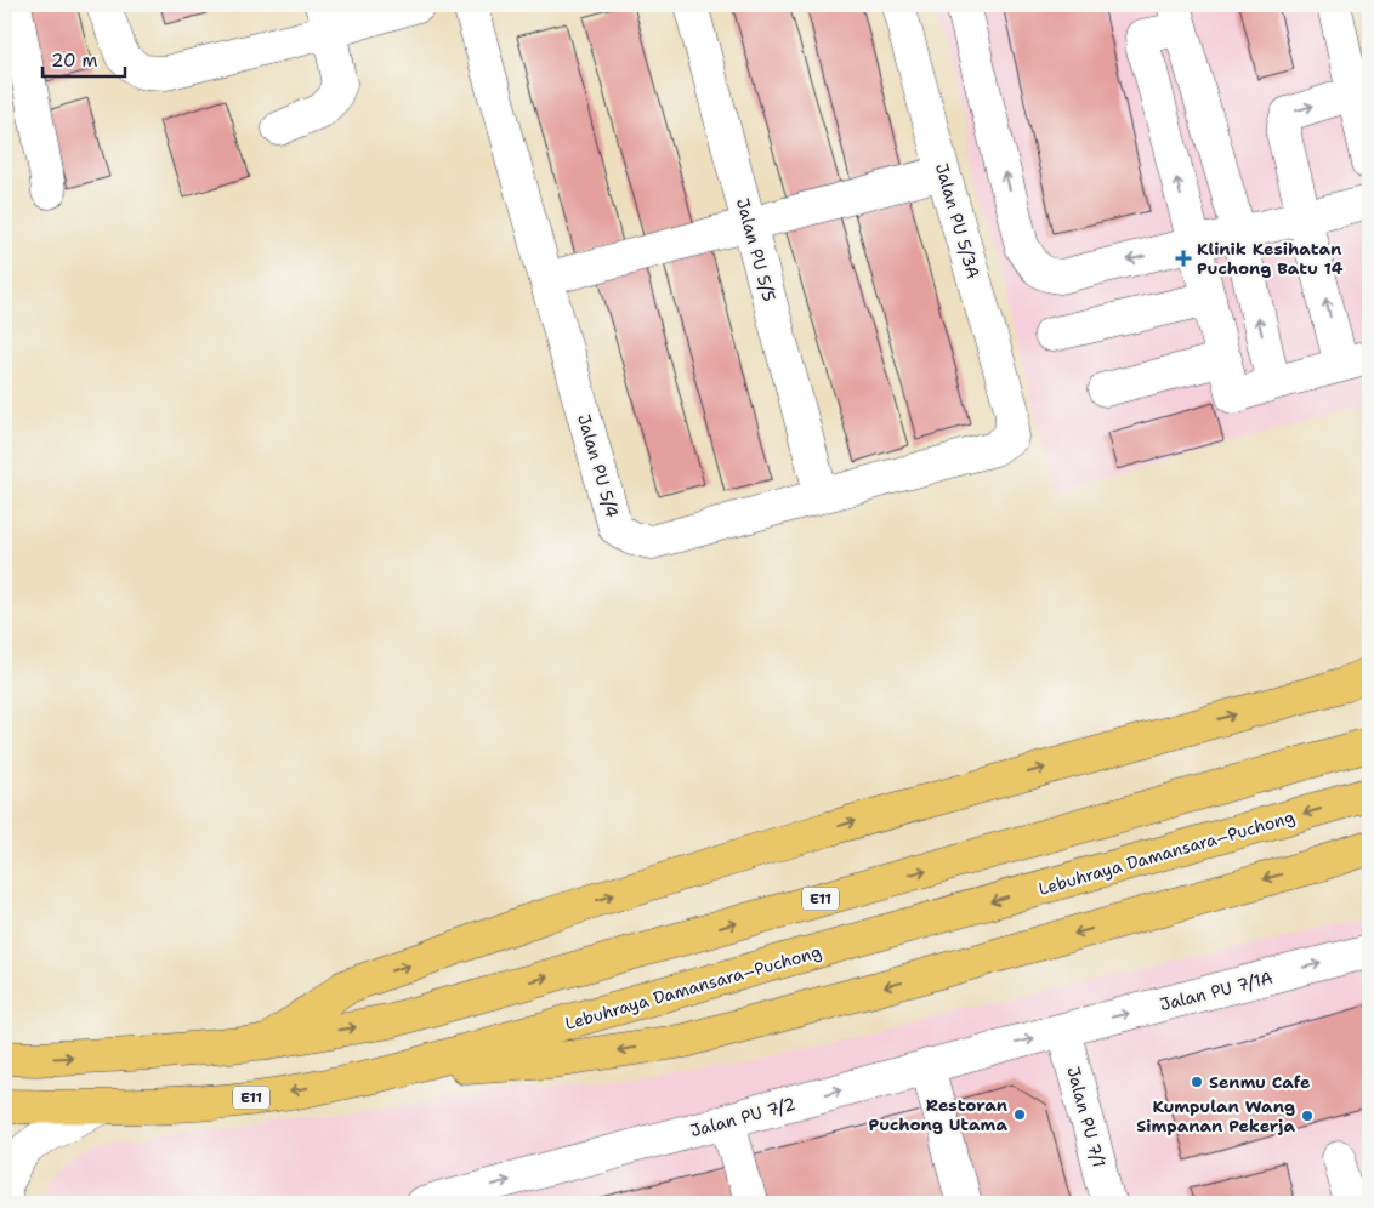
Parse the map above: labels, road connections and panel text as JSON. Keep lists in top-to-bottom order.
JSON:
{
  "streets": {
    "highway": ["Lebuhraya Damansara–Puchong", "E11"],
    "street": [
      "Jalan PU 5/3A",
      "Jalan PU 5/5",
      "Jalan PU 5/4",
      "Jalan PU 7/1A",
      "Jalan PU 7/2",
      "Jalan PU 7/1"
    ]
  },
  "crossings": [
    ["Jalan PU 5/3A", "Jalan PU 5/4"],
    ["Jalan PU 5/5", "Jalan PU 5/4"],
    ["Jalan PU 7/1A", "Jalan PU 7/2"],
    ["Jalan PU 7/1A", "Jalan PU 7/1"],
    ["Jalan PU 7/2", "Jalan PU 7/1"]
  ],
  "one_way": ["Jalan PU 7/1A", "Jalan PU 7/2"],
  "places": {
    "health": ["Klinik Kesihatan Puchong Batu 14"],
    "other": ["Senmu Cafe", "Restoran Puchong Utama", "Kumpulan Wang Simpanan Pekerja"]
  },
  "scale_bar": "20 m"
}
